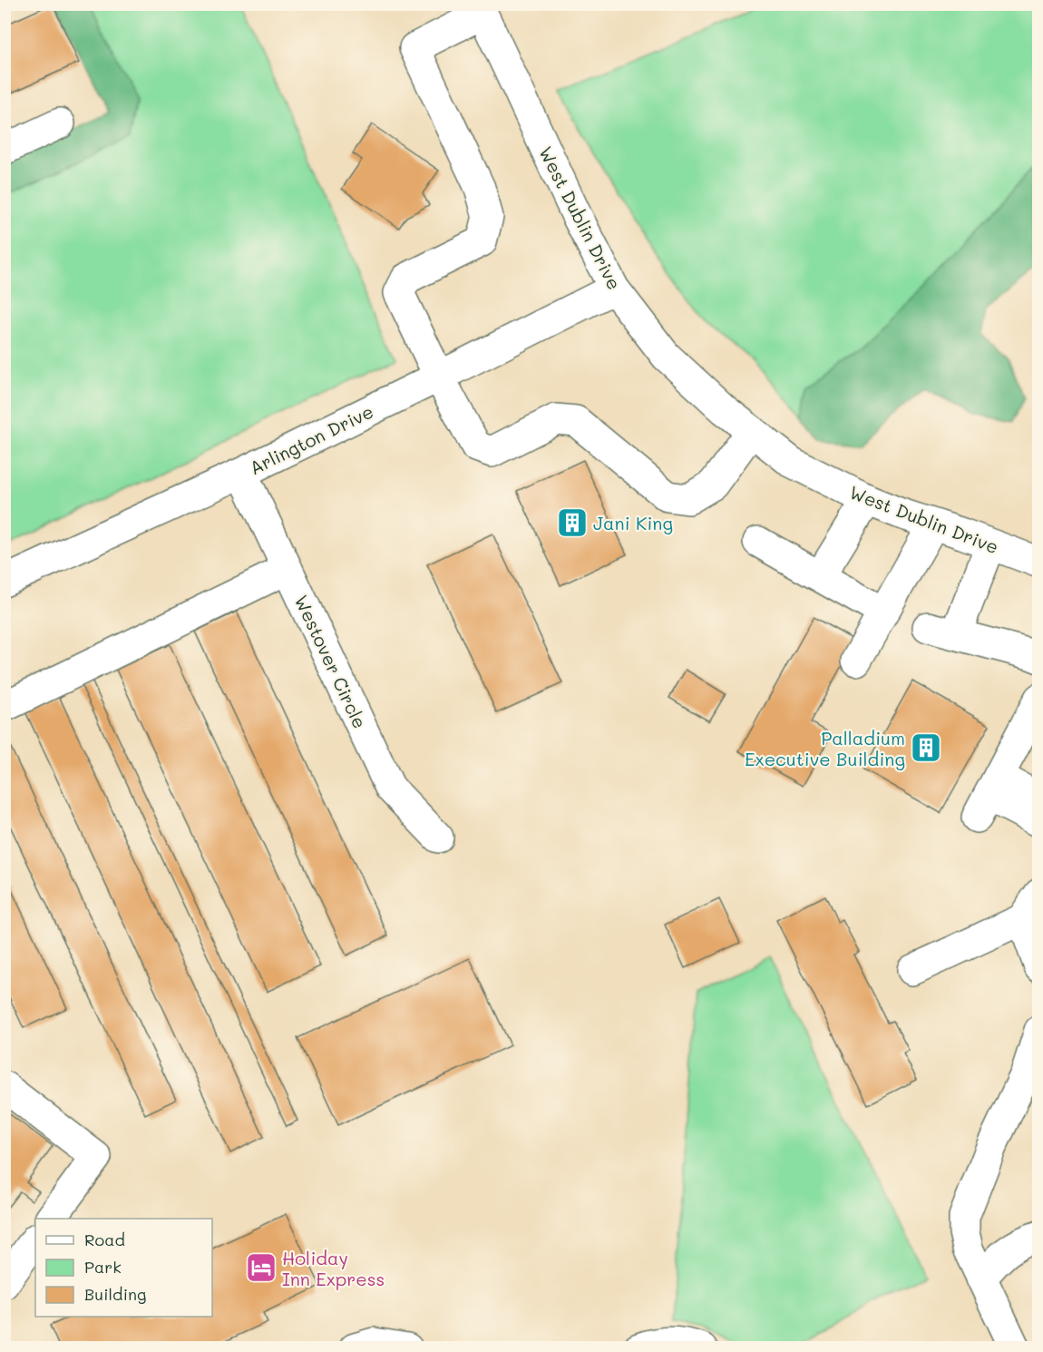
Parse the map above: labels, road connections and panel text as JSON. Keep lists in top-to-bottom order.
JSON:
{
  "streets": {
    "street": ["West Dublin Drive", "Arlington Drive", "Westover Circle"]
  },
  "crossings": [
    ["West Dublin Drive", "Arlington Drive"],
    ["Arlington Drive", "Westover Circle"]
  ],
  "places": {
    "building": ["Jani King", "Palladium Executive Building"],
    "hotel": ["Holiday Inn Express"]
  },
  "legend": ["Road", "Park", "Building"]
}
